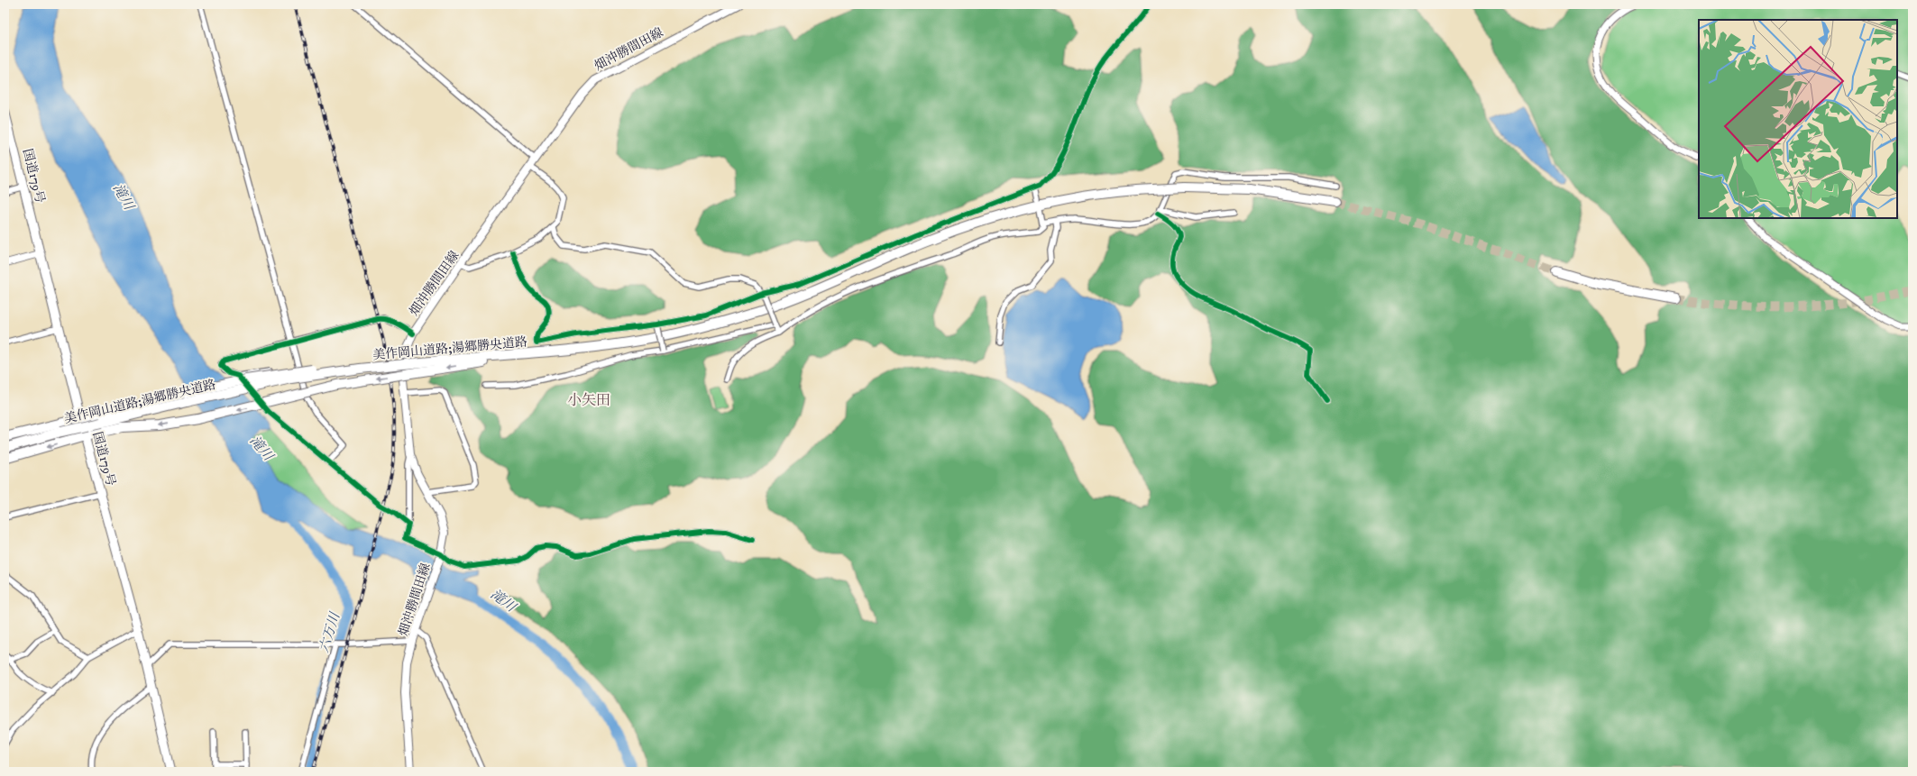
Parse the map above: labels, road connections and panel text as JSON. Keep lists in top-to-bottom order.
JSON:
{
  "streets": {
    "highway": ["国道179号", "美作岡山道路;湯郷勝央道路"],
    "main road": ["畑沖勝間田線"]
  },
  "districts": ["小矢田"],
  "water": ["滝川", "六万川"]
}
